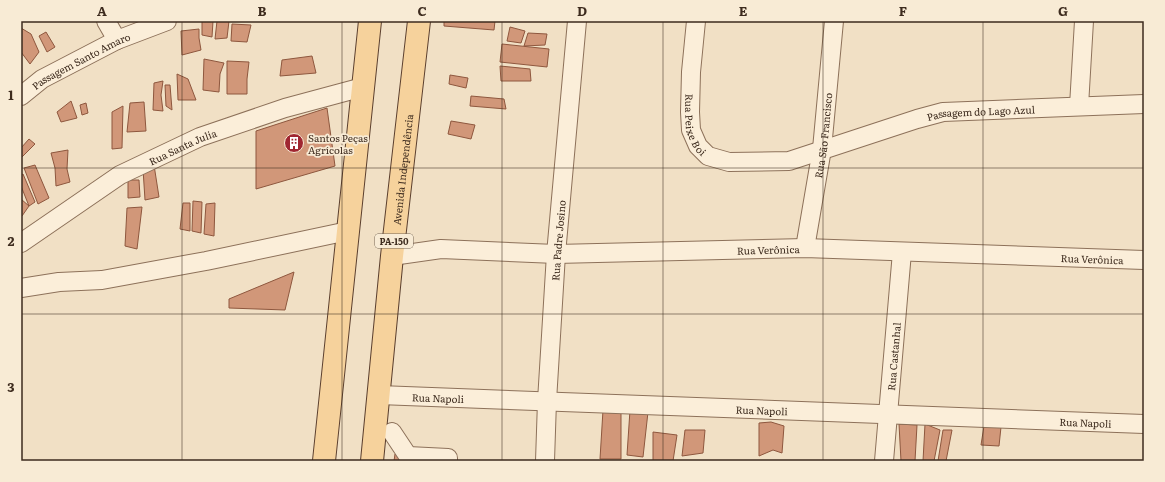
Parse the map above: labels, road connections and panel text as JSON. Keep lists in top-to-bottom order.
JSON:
{
  "streets": {
    "main road": ["Avenida Independência", "PA-150"],
    "street": [
      "Passagem Santo Amaro",
      "Passagem do Lago Azul",
      "Rua Peixe Boi",
      "Rua São Francisco",
      "Rua Santa Julia",
      "Rua Padre Josino",
      "Rua Verônica",
      "Rua Castanhal",
      "Rua Napoli"
    ]
  },
  "crossings": [
    ["Passagem do Lago Azul", "Rua Peixe Boi"],
    ["Passagem do Lago Azul", "Rua São Francisco"],
    ["Rua Peixe Boi", "Rua São Francisco"],
    ["Rua São Francisco", "Rua Verônica"],
    ["Avenida Independência", "Rua Verônica"],
    ["Avenida Independência", "Rua Napoli"],
    ["Rua Padre Josino", "Rua Verônica"],
    ["Rua Padre Josino", "Rua Napoli"],
    ["Rua Verônica", "Rua Castanhal"],
    ["Rua Castanhal", "Rua Napoli"]
  ],
  "places": {
    "building": ["Santos Peças Agrícolas"]
  },
  "grid": {
    "columns": [
      "A",
      "B",
      "C",
      "D",
      "E",
      "F",
      "G"
    ],
    "rows": ["1", "2", "3"]
  }
}
